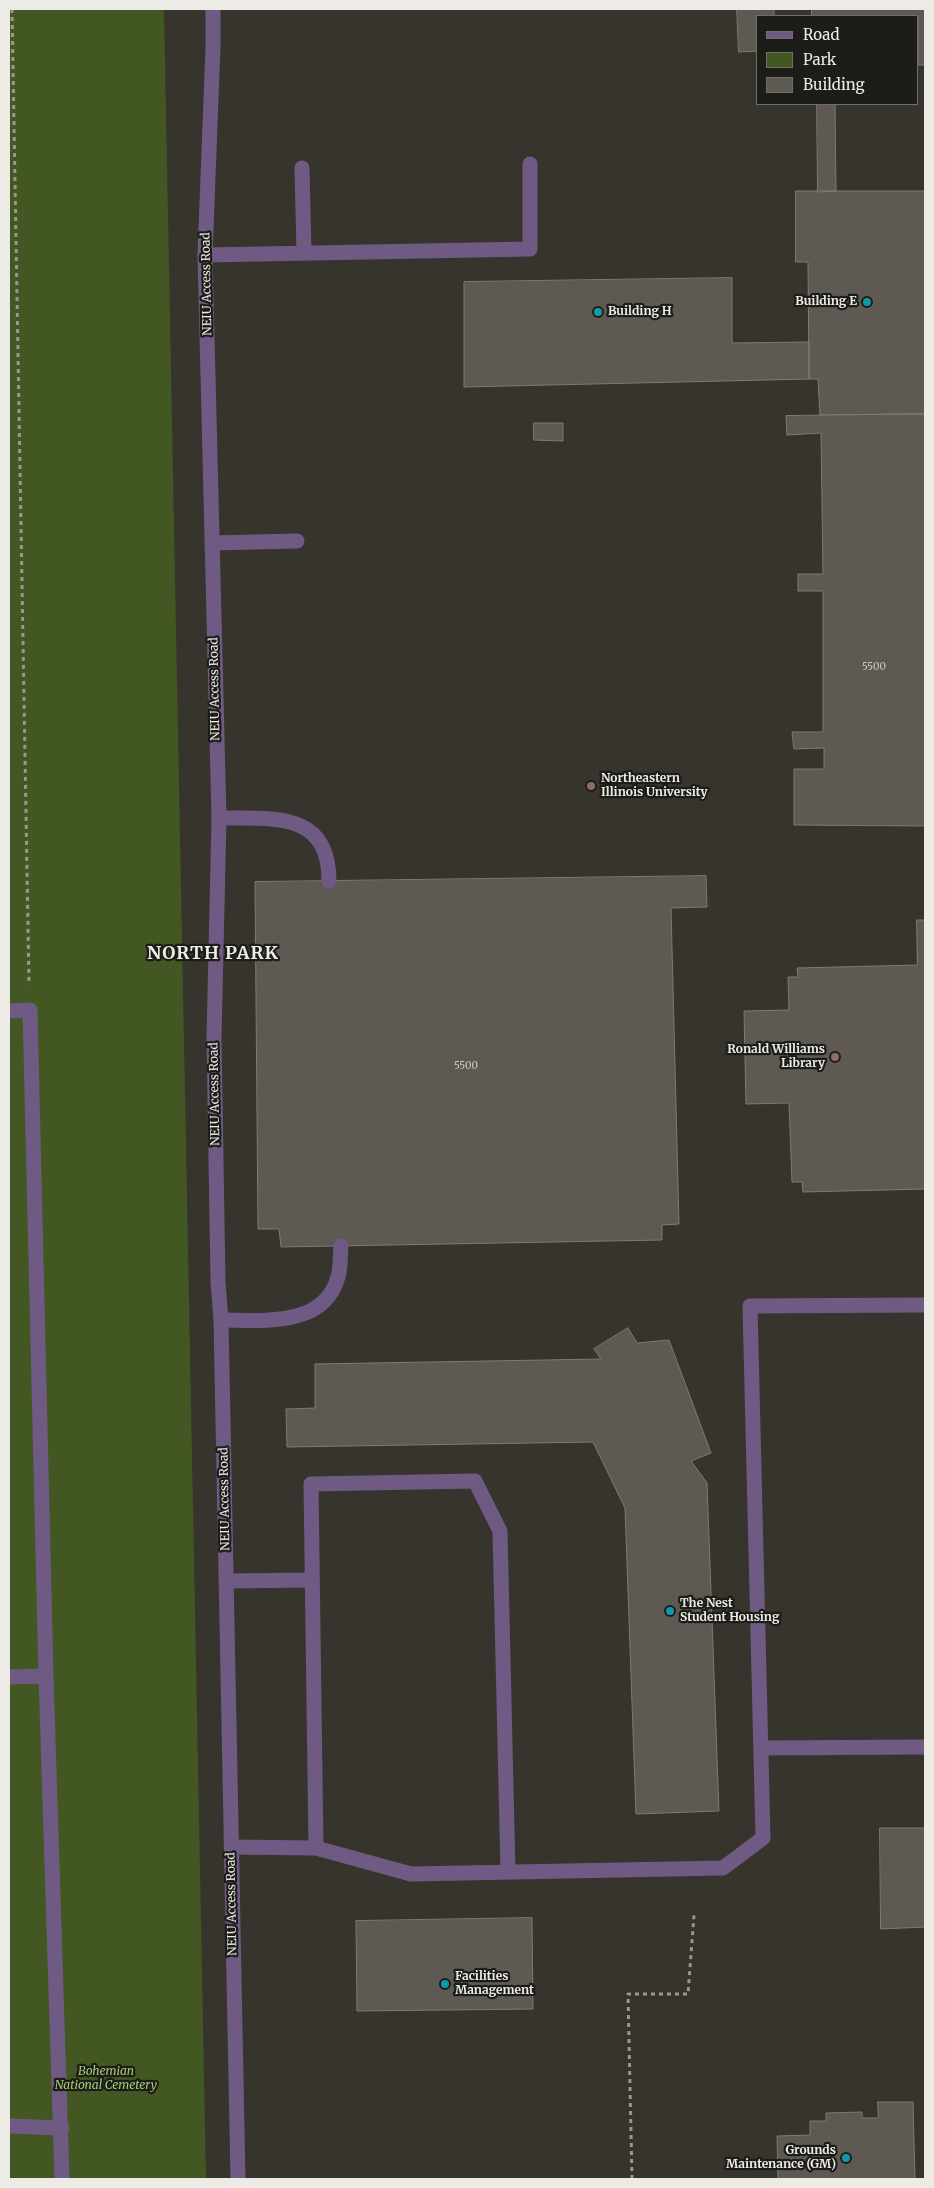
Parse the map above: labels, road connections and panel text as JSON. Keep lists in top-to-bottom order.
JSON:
{
  "streets": {
    "street": ["NEIU Access Road"]
  },
  "districts": ["NORTH PARK"],
  "parks": ["Bohemian National Cemetery"],
  "places": [
    "Building E",
    "Building H",
    "Northeastern Illinois University",
    "Ronald Williams Library",
    "The Nest Student Housing",
    "Facilities Management",
    "Grounds Maintenance (GM)"
  ],
  "house_numbers": ["5500", "5500"],
  "legend": ["Road", "Park", "Building"]
}
